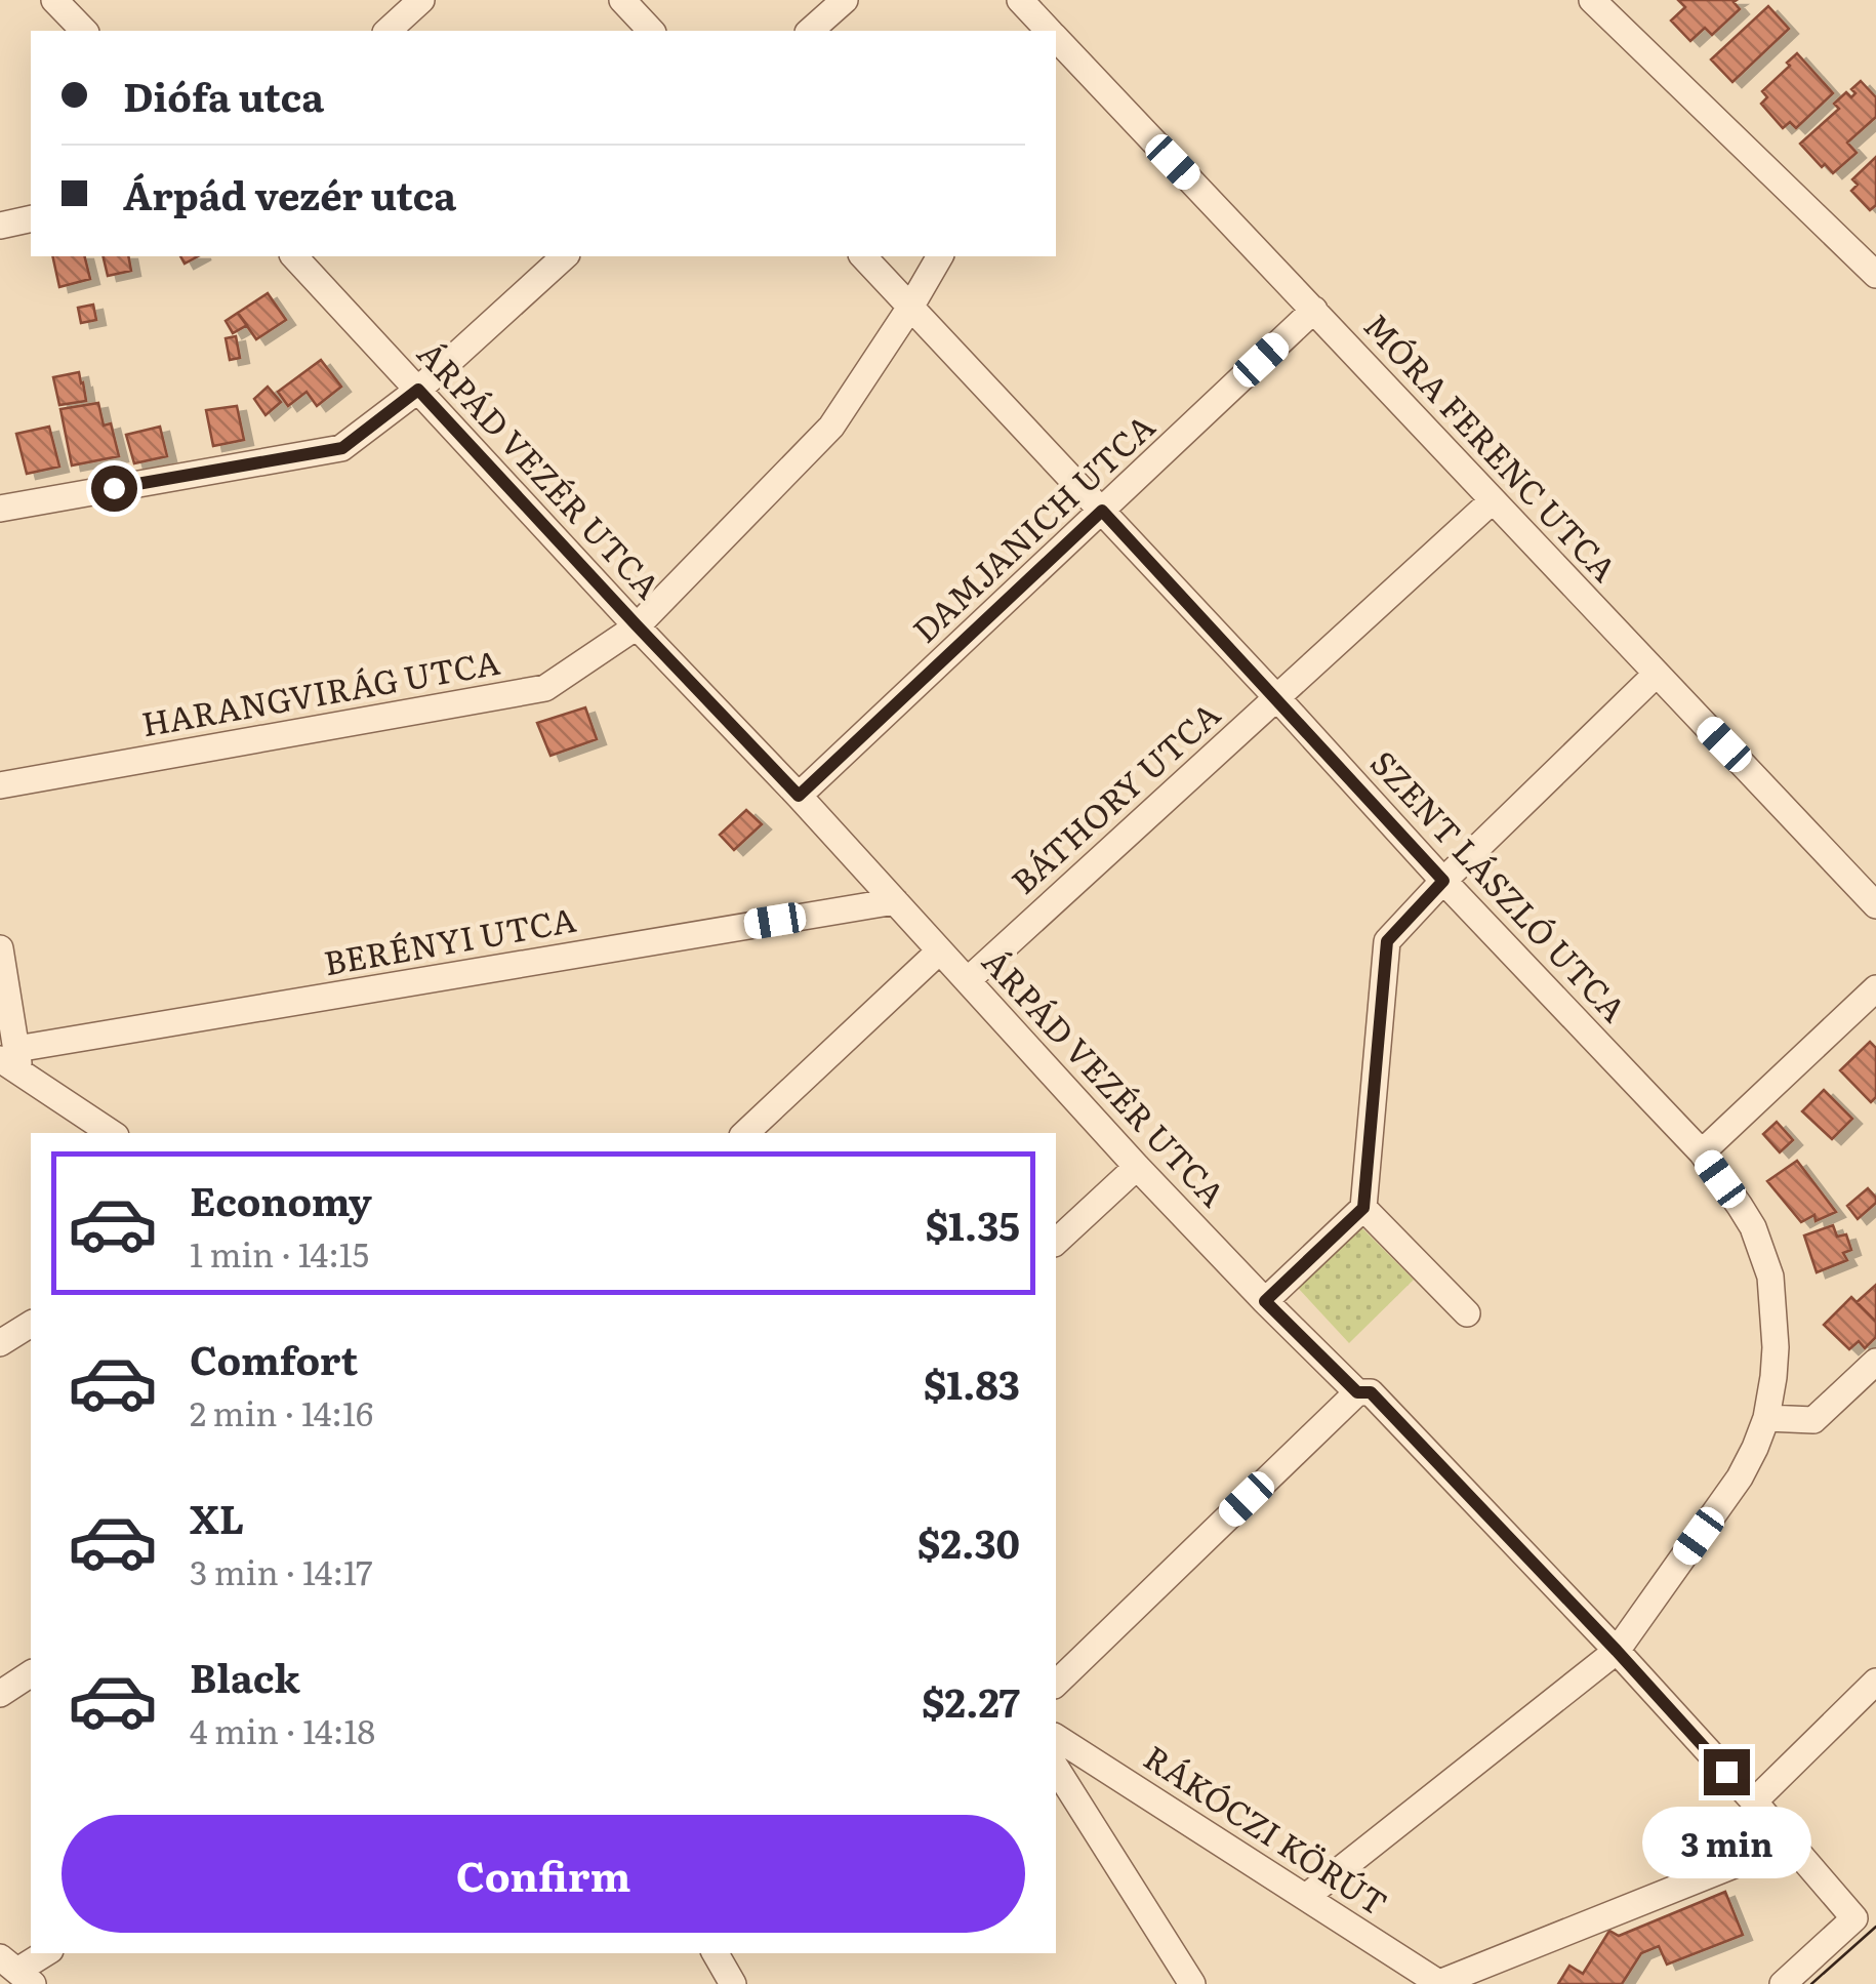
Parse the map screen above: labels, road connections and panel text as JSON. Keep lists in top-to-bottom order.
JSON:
{
  "streets": {
    "street": [
      "MÓRA FERENC UTCA",
      "ÁRPÁD VEZÉR UTCA",
      "DAMJANICH UTCA",
      "HARANGVIRÁG UTCA",
      "BÁTHORY UTCA",
      "SZENT LÁSZLÓ UTCA",
      "BERÉNYI UTCA",
      "RÁKÓCZI KÖRÚT"
    ]
  },
  "crossings": [
    ["MÓRA FERENC UTCA", "DAMJANICH UTCA"],
    ["MÓRA FERENC UTCA", "BÁTHORY UTCA"],
    ["ÁRPÁD VEZÉR UTCA", "DAMJANICH UTCA"],
    ["ÁRPÁD VEZÉR UTCA", "HARANGVIRÁG UTCA"],
    ["ÁRPÁD VEZÉR UTCA", "BÁTHORY UTCA"],
    ["ÁRPÁD VEZÉR UTCA", "SZENT LÁSZLÓ UTCA"],
    ["ÁRPÁD VEZÉR UTCA", "BERÉNYI UTCA"],
    ["DAMJANICH UTCA", "SZENT LÁSZLÓ UTCA"],
    ["HARANGVIRÁG UTCA", "SZENT LÁSZLÓ UTCA"],
    ["BÁTHORY UTCA", "SZENT LÁSZLÓ UTCA"],
    ["SZENT LÁSZLÓ UTCA", "RÁKÓCZI KÖRÚT"]
  ],
  "page": {
    "banner": ["Diófa utca", "Árpád vezér utca"],
    "list": [
      {
        "name": "Economy",
        "note": "1 min · 14:15",
        "value": "$1.35"
      },
      {
        "name": "Comfort",
        "note": "2 min · 14:16",
        "value": "$1.83"
      },
      {
        "name": "XL",
        "note": "3 min · 14:17",
        "value": "$2.30"
      },
      {
        "name": "Black",
        "note": "4 min · 14:18",
        "value": "$2.27"
      }
    ],
    "buttons": "Confirm",
    "bubble": "3 min"
  }
}
